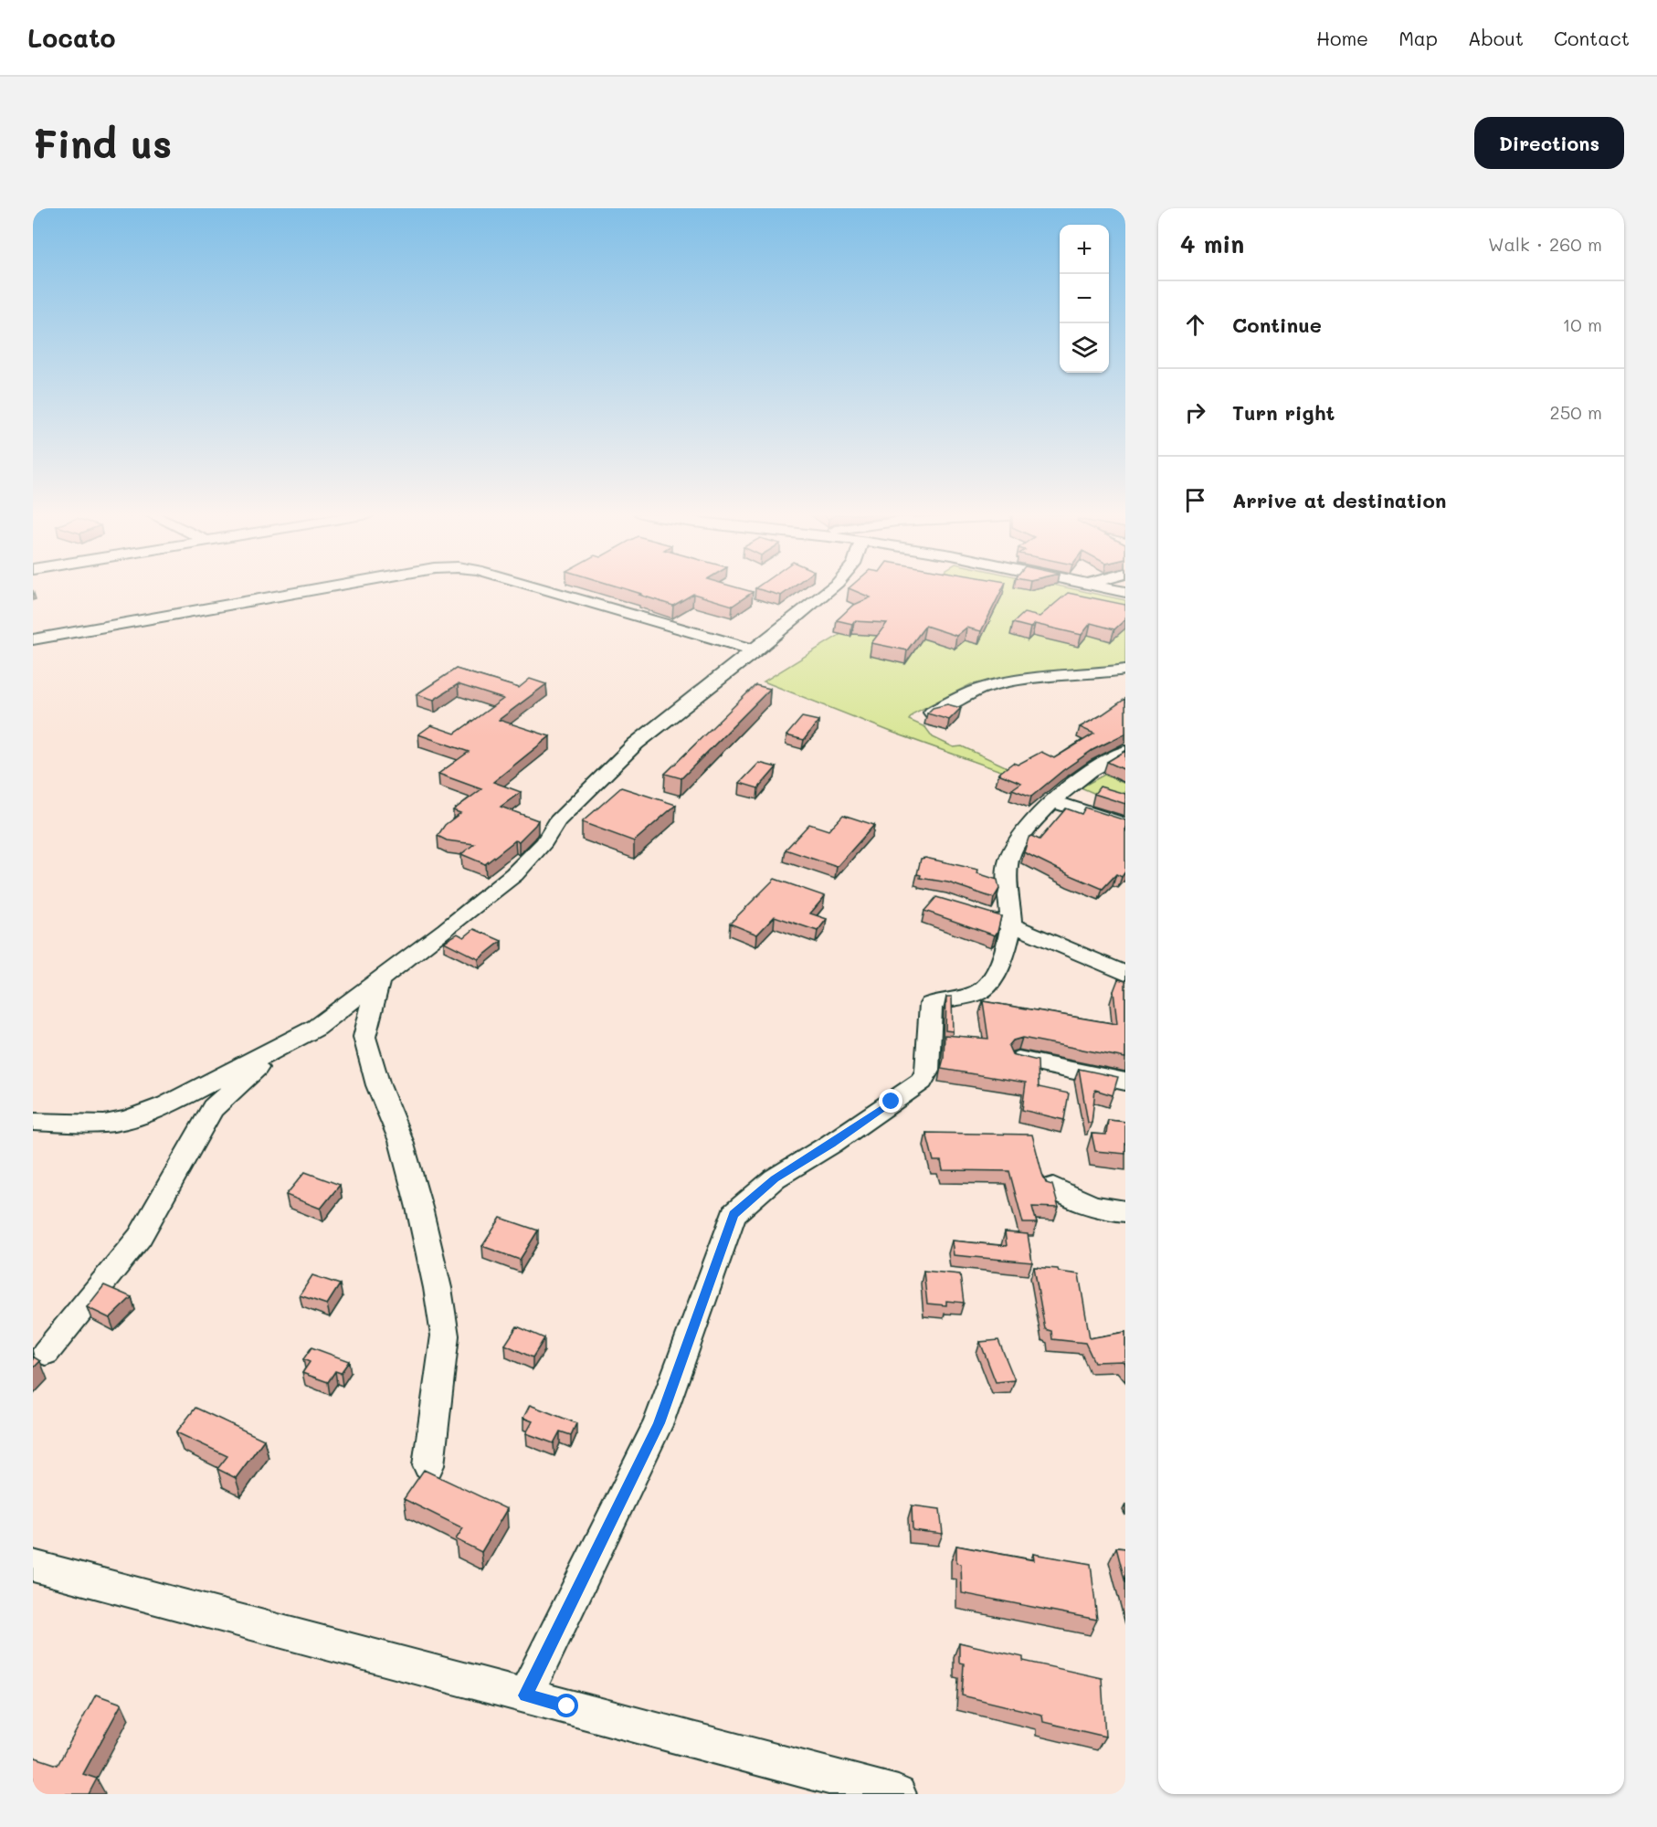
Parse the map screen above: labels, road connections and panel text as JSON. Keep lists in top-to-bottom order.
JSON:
{
  "page": {
    "header": "Locato",
    "nav": [
      "Home",
      "Map",
      "About",
      "Contact"
    ],
    "buttons": "Directions",
    "title": "Find us",
    "heading": ["4 min", "Walk · 260 m"],
    "map_buttons": ["+", "−"],
    "list": [
      ["Continue", "10 m"],
      ["Turn right", "250 m"],
      "Arrive at destination"
    ]
  }
}
